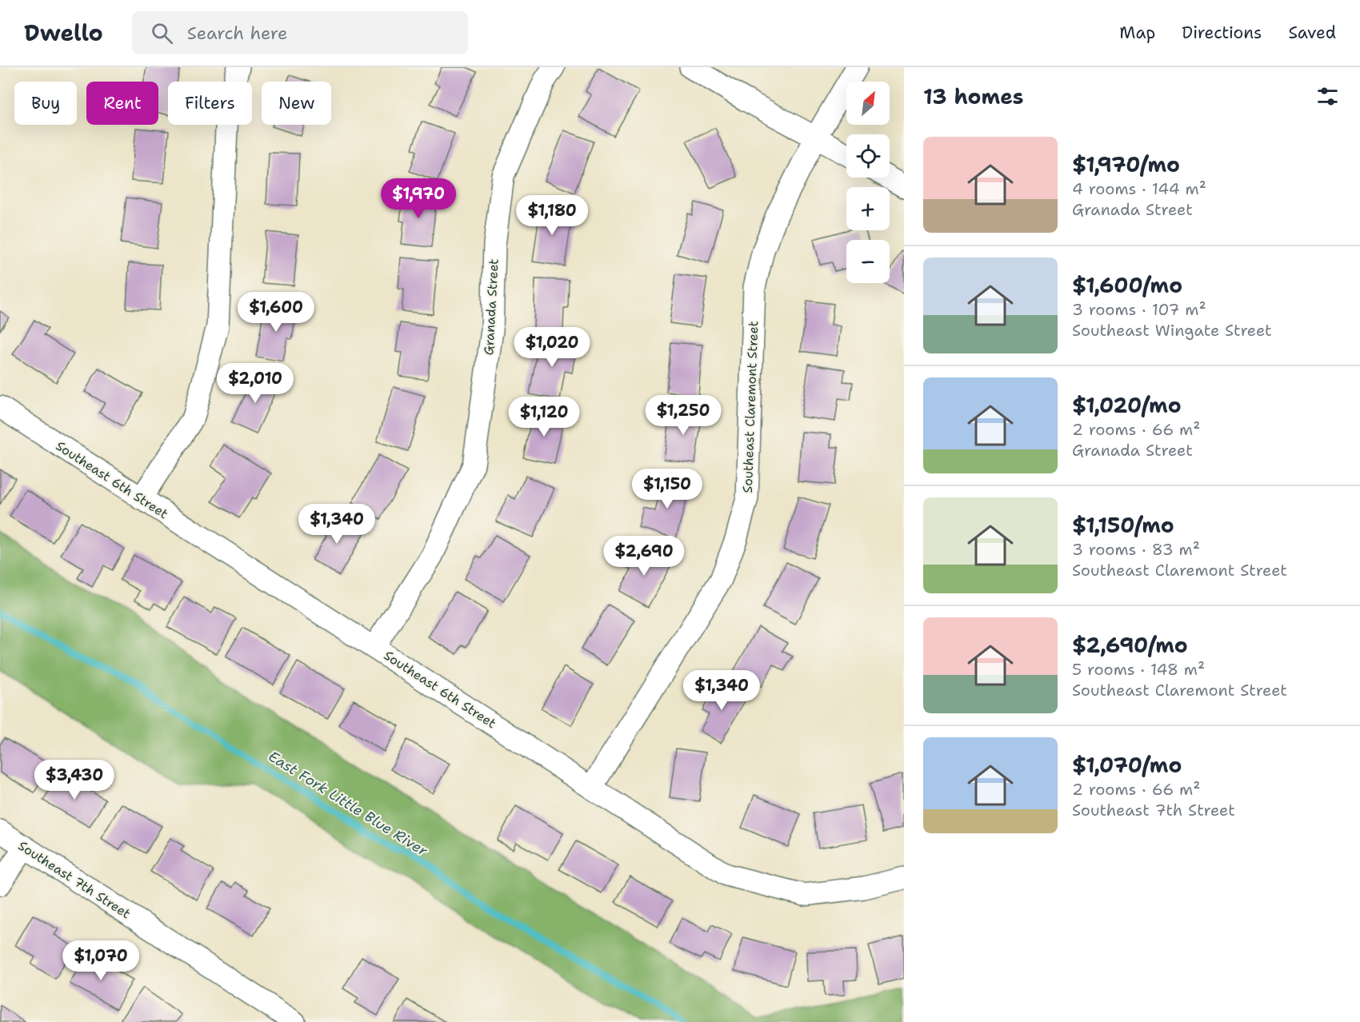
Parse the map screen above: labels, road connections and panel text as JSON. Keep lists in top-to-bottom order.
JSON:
{
  "streets": {
    "street": [
      "Granada Street",
      "Southeast Claremont Street",
      "Southeast 6th Street",
      "Southeast 7th Street"
    ]
  },
  "crossings": [
    ["Granada Street", "Southeast 6th Street"],
    ["Southeast Claremont Street", "Southeast 6th Street"]
  ],
  "water": ["East Fork Little Blue River"],
  "north": "top right",
  "page": {
    "header": "Dwello",
    "search": "Search here",
    "nav": ["Map", "Directions", "Saved"],
    "heading": "13 homes",
    "map_buttons": ["+", "−"],
    "chip": [
      "Buy",
      "Rent",
      "Filters",
      "New"
    ],
    "list": [
      {
        "name": "$1,970/mo",
        "note": "4 rooms · 144 m² · Granada Street"
      },
      {
        "name": "$1,600/mo",
        "note": "3 rooms · 107 m² · Southeast Wingate Street"
      },
      {
        "name": "$1,020/mo",
        "note": "2 rooms · 66 m² · Granada Street"
      },
      {
        "name": "$1,150/mo",
        "note": "3 rooms · 83 m² · Southeast Claremont Street"
      },
      {
        "name": "$2,690/mo",
        "note": "5 rooms · 148 m² · Southeast Claremont Street"
      },
      {
        "name": "$1,070/mo",
        "note": "2 rooms · 66 m² · Southeast 7th Street"
      }
    ],
    "price": [
      "$1,970",
      "$1,180",
      "$1,600",
      "$1,020",
      "$2,010",
      "$1,250",
      "$1,120",
      "$1,150",
      "$1,340",
      "$2,690",
      "$1,340",
      "$3,430",
      "$1,070"
    ]
  }
}
